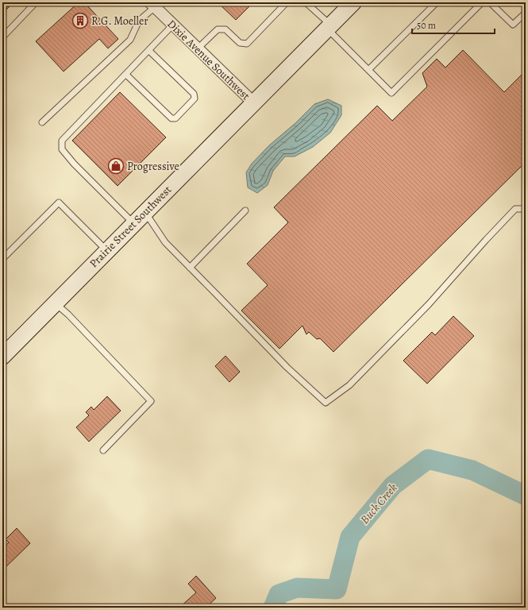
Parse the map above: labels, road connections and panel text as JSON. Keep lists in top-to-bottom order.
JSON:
{
  "streets": {
    "street": ["Dixie Avenue Southwest", "Prairie Street Southwest"]
  },
  "crossings": [
    ["Dixie Avenue Southwest", "Prairie Street Southwest"]
  ],
  "water": ["Buck Creek"],
  "places": {
    "building": ["R.G. Moeller"],
    "shop": ["Progressive"]
  },
  "scale_bar": "50 m"
}
